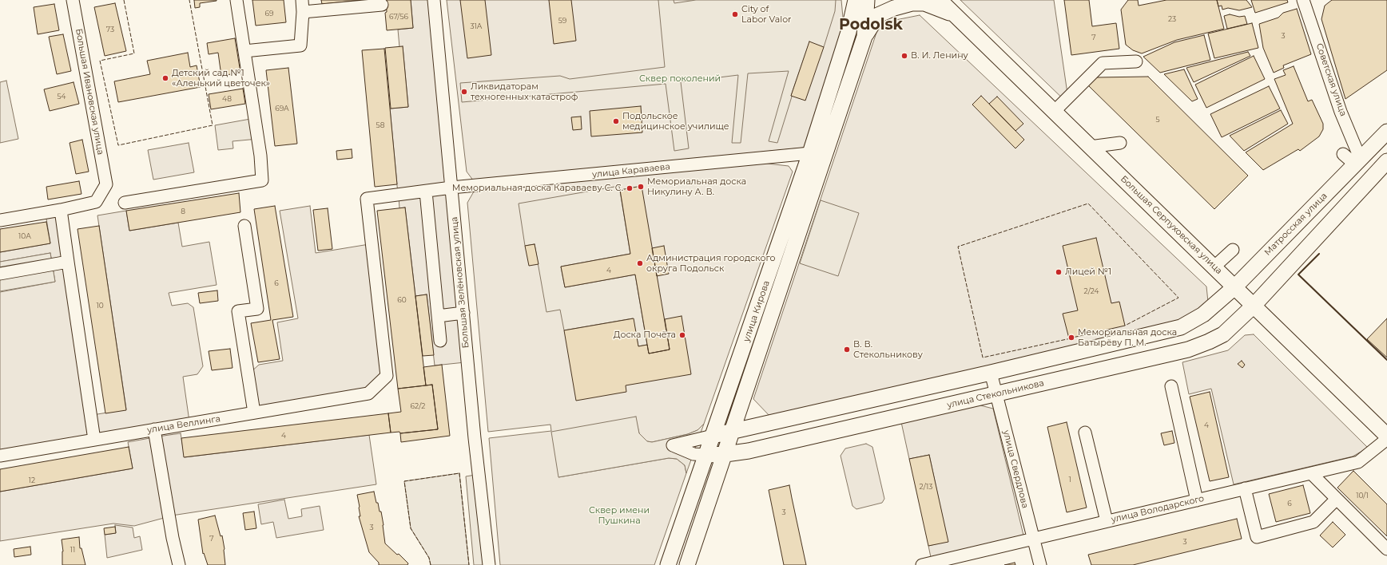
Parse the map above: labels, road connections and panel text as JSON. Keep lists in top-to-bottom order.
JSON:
{
  "streets": {
    "main road": [
      "Матросская улица",
      "Большая Серпуховская улица",
      "улица Кирова",
      "улица Стекольникова"
    ],
    "street": [
      "Советская улица",
      "Большая Ивановская улица",
      "улица Караваева",
      "Большая Зелёновская улица",
      "улица Веллинга",
      "улица Свердлова",
      "улица Володарского"
    ]
  },
  "crossings": [
    ["Советская улица", "Матросская улица"],
    ["улица Караваева", "Большая Зелёновская улица"],
    ["улица Караваева", "улица Кирова"],
    ["улица Караваева", "улица Веллинга"],
    ["Матросская улица", "Большая Серпуховская улица"],
    ["Матросская улица", "улица Свердлова"],
    ["Большая Серпуховская улица", "улица Стекольникова"],
    ["улица Кирова", "улица Стекольникова"],
    ["улица Стекольникова", "улица Свердлова"],
    ["улица Свердлова", "улица Володарского"]
  ],
  "districts": ["Podolsk"],
  "parks": ["Сквер поколений", "Сквер имени Пушкина"],
  "places": [
    "City of Labor Valor",
    "В. И. Ленину",
    "Детский сад №1 «Аленький цветочек»",
    "Ликвидаторам техногенных катастроф",
    "Подольское медицинское училище",
    "Мемориальная доска Никулину А. В.",
    "Мемориальная доска Караваеву С. С.",
    "Администрация городского округа Подольск",
    "Лицeй №1",
    "Доска Почёта",
    "Мемориальная доска Батырёву П. М.",
    "В. В. Стекольникову"
  ],
  "house_numbers": [
    "69",
    "67/56",
    "23",
    "59",
    "31А",
    "73",
    "3",
    "7",
    "54",
    "48",
    "69А",
    "5",
    "58",
    "8",
    "10А",
    "4",
    "6",
    "2/24",
    "60",
    "10",
    "62/2",
    "4",
    "4",
    "1",
    "12",
    "2/13",
    "10/1",
    "6",
    "3",
    "3",
    "7",
    "3",
    "11"
  ]
}
